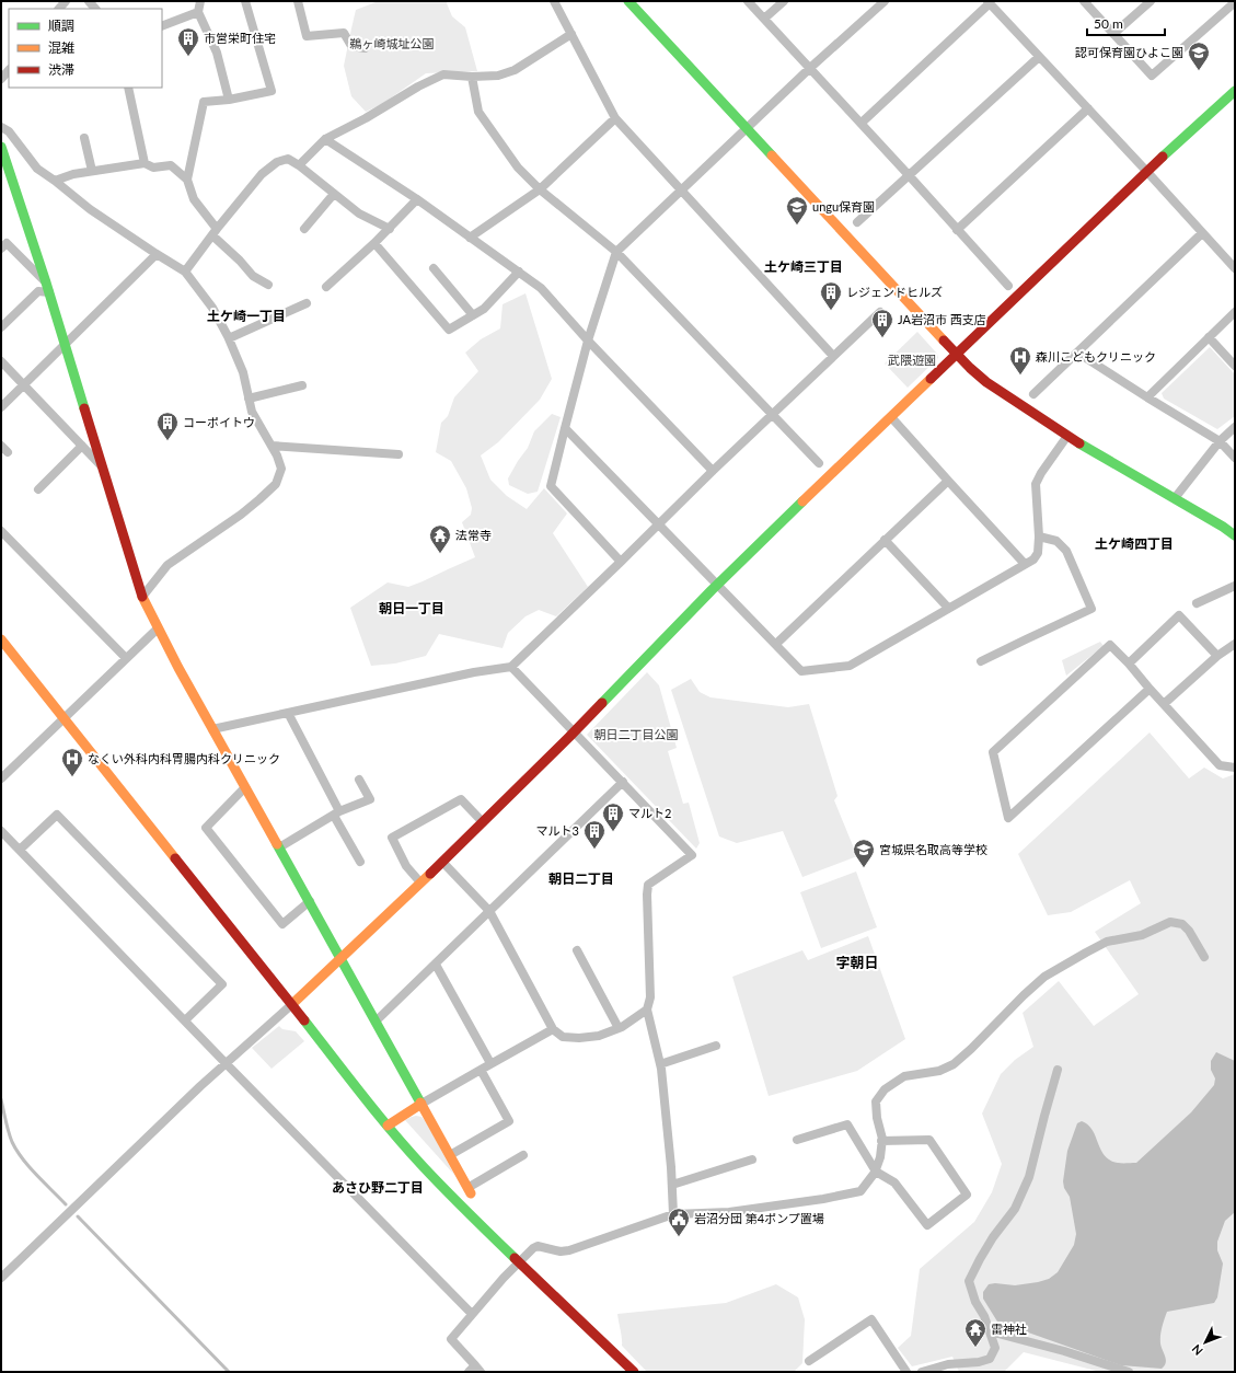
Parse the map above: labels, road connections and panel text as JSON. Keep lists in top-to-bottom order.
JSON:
{
  "districts": [
    "土ケ崎三丁目",
    "土ケ崎一丁目",
    "土ケ崎四丁目",
    "朝日一丁目",
    "朝日二丁目",
    "字朝日",
    "あさひ野二丁目"
  ],
  "parks": ["鵜ヶ崎城址公園", "武隈遊園", "朝日二丁目公園"],
  "places": {
    "building": [
      "市営栄町住宅",
      "レジェンドヒルズ",
      "JA岩沼市 西支店",
      "コーポイトウ",
      "マルト2",
      "マルト3"
    ],
    "school or university": ["認可保育園ひよこ園", "ungu保育園", "宮城県名取高等学校"],
    "hospital": ["森川こどもクリニック", "なくい外科内科胃腸内科クリニック"],
    "temple": ["法常寺", "雷神社"],
    "public building": ["岩沼分団 第4ポンプ置場"]
  },
  "legend": ["順調", "混雑", "渋滞"],
  "scale_bar": "50 m",
  "north": "bottom left"
}
